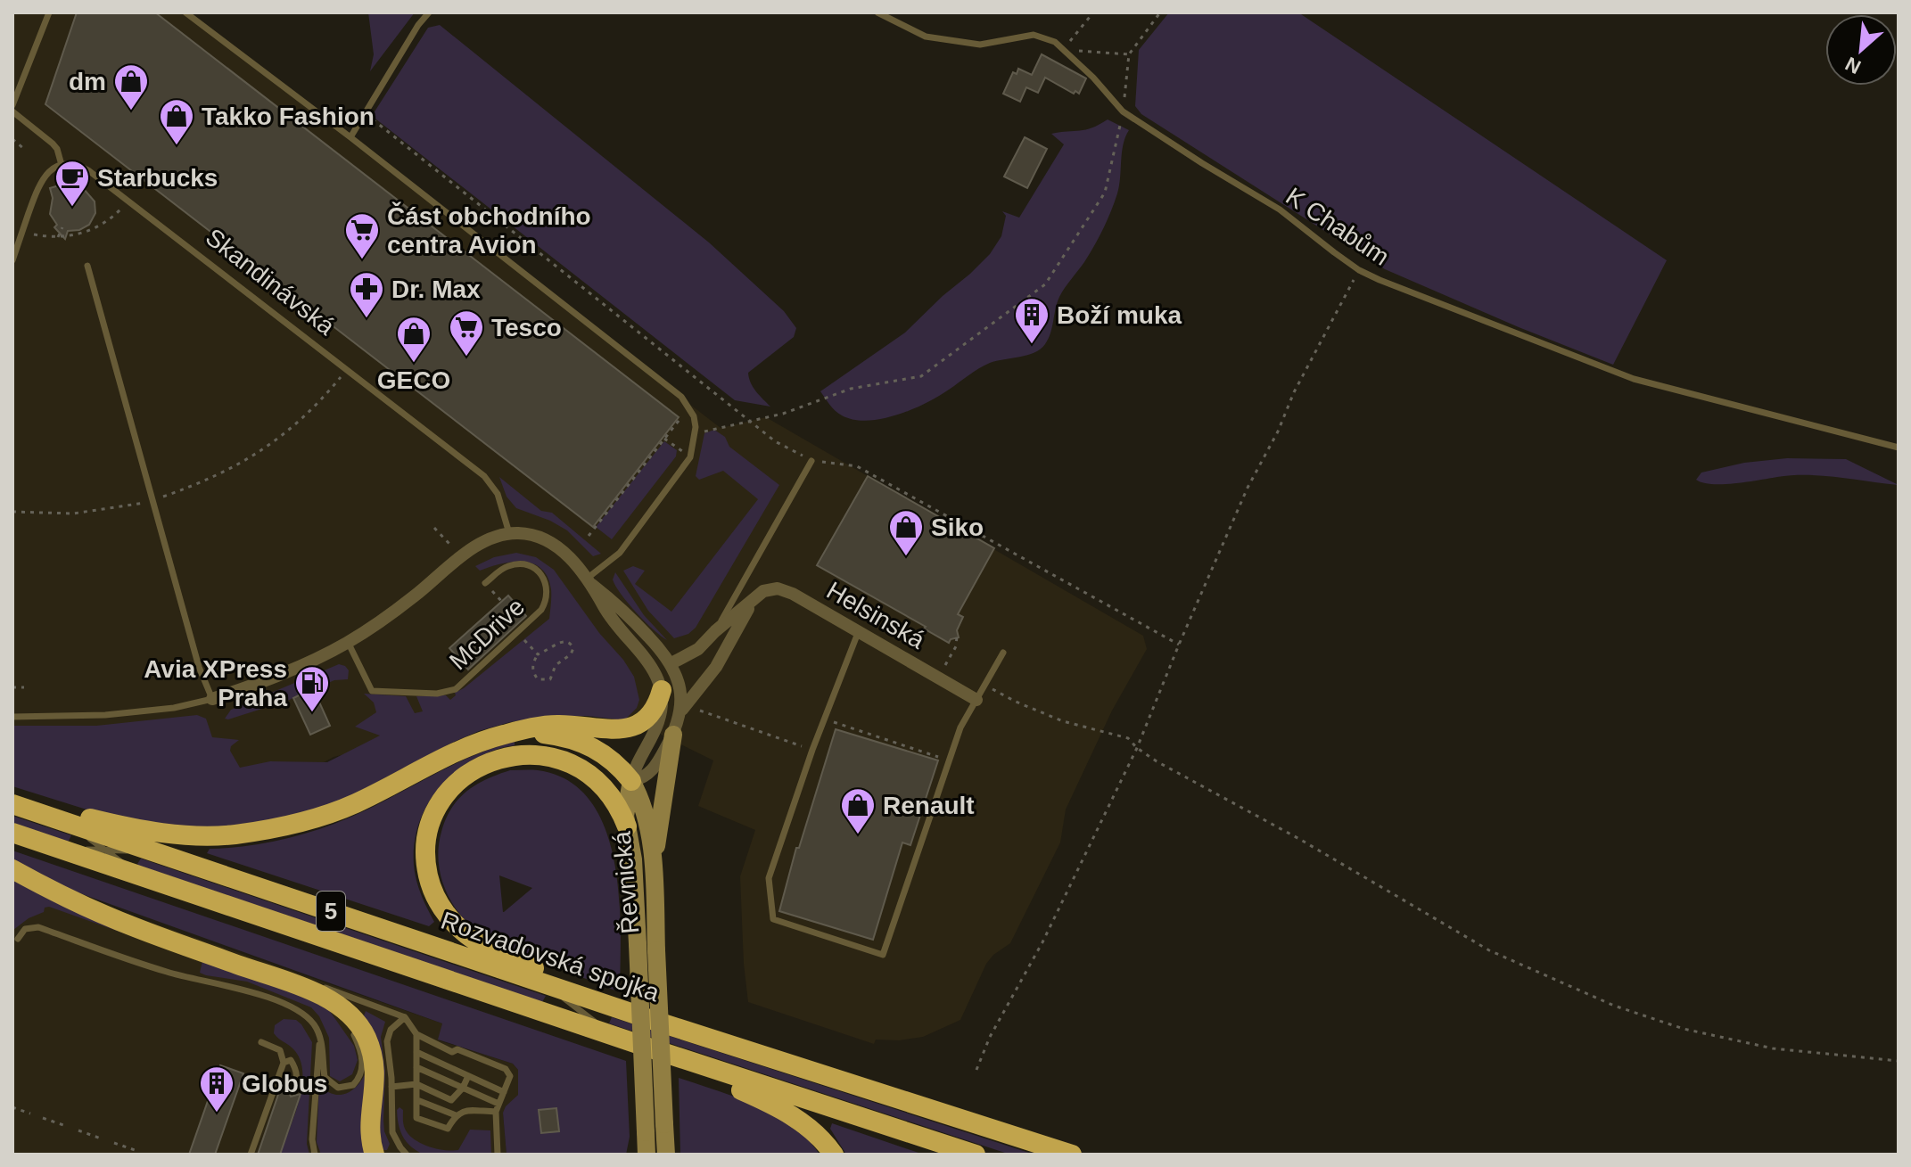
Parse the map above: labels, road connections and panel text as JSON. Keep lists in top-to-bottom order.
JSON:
{
  "streets": {
    "highway": ["5", "Rozvadovská spojka"],
    "main road": ["Řevnická"],
    "street": ["Helsinská"],
    "lane": ["K Chabům", "Skandinávská", "McDrive"]
  },
  "crossings": [
    ["5", "Rozvadovská spojka"]
  ],
  "places": {
    "shop": [
      "dm",
      "Takko Fashion",
      "GECO",
      "Siko",
      "Renault"
    ],
    "cafe": ["Starbucks"],
    "supermarket": ["Část obchodního centra Avion", "Tesco"],
    "pharmacy": ["Dr. Max"],
    "building": ["Boží muka", "Globus"],
    "fuel station": ["Avia XPress Praha"]
  },
  "north": "bottom left"
}
